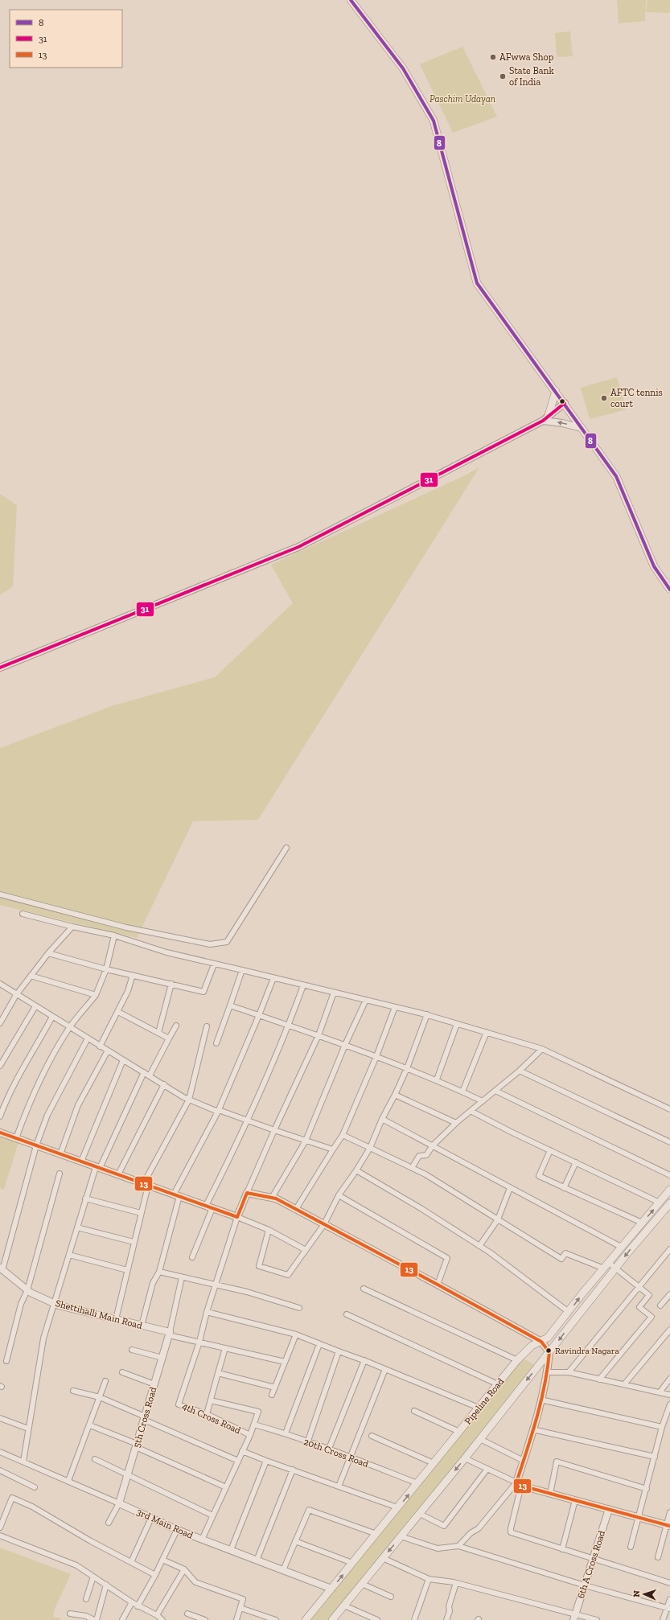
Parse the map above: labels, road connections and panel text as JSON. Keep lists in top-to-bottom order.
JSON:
{
  "streets": {
    "main road": ["Pipeline Road"],
    "street": [
      "Shettihalli Main Road",
      "5th Cross Road",
      "4th Cross Road",
      "20th Cross Road",
      "3rd Main Road",
      "6th A Cross Road"
    ]
  },
  "crossings": [
    ["Shettihalli Main Road", "5th Cross Road"],
    ["Pipeline Road", "20th Cross Road"],
    ["Pipeline Road", "3rd Main Road"],
    ["5th Cross Road", "3rd Main Road"]
  ],
  "parks": ["Paschim Udayan"],
  "places": [
    "AFwwa Shop",
    "State Bank of India",
    "AFTC tennis court",
    "Ravindra Nagara"
  ],
  "lines": ["transit line 8", "transit line 31", "transit line 13"],
  "legend": ["8", "31", "13"],
  "north": "left"
}
